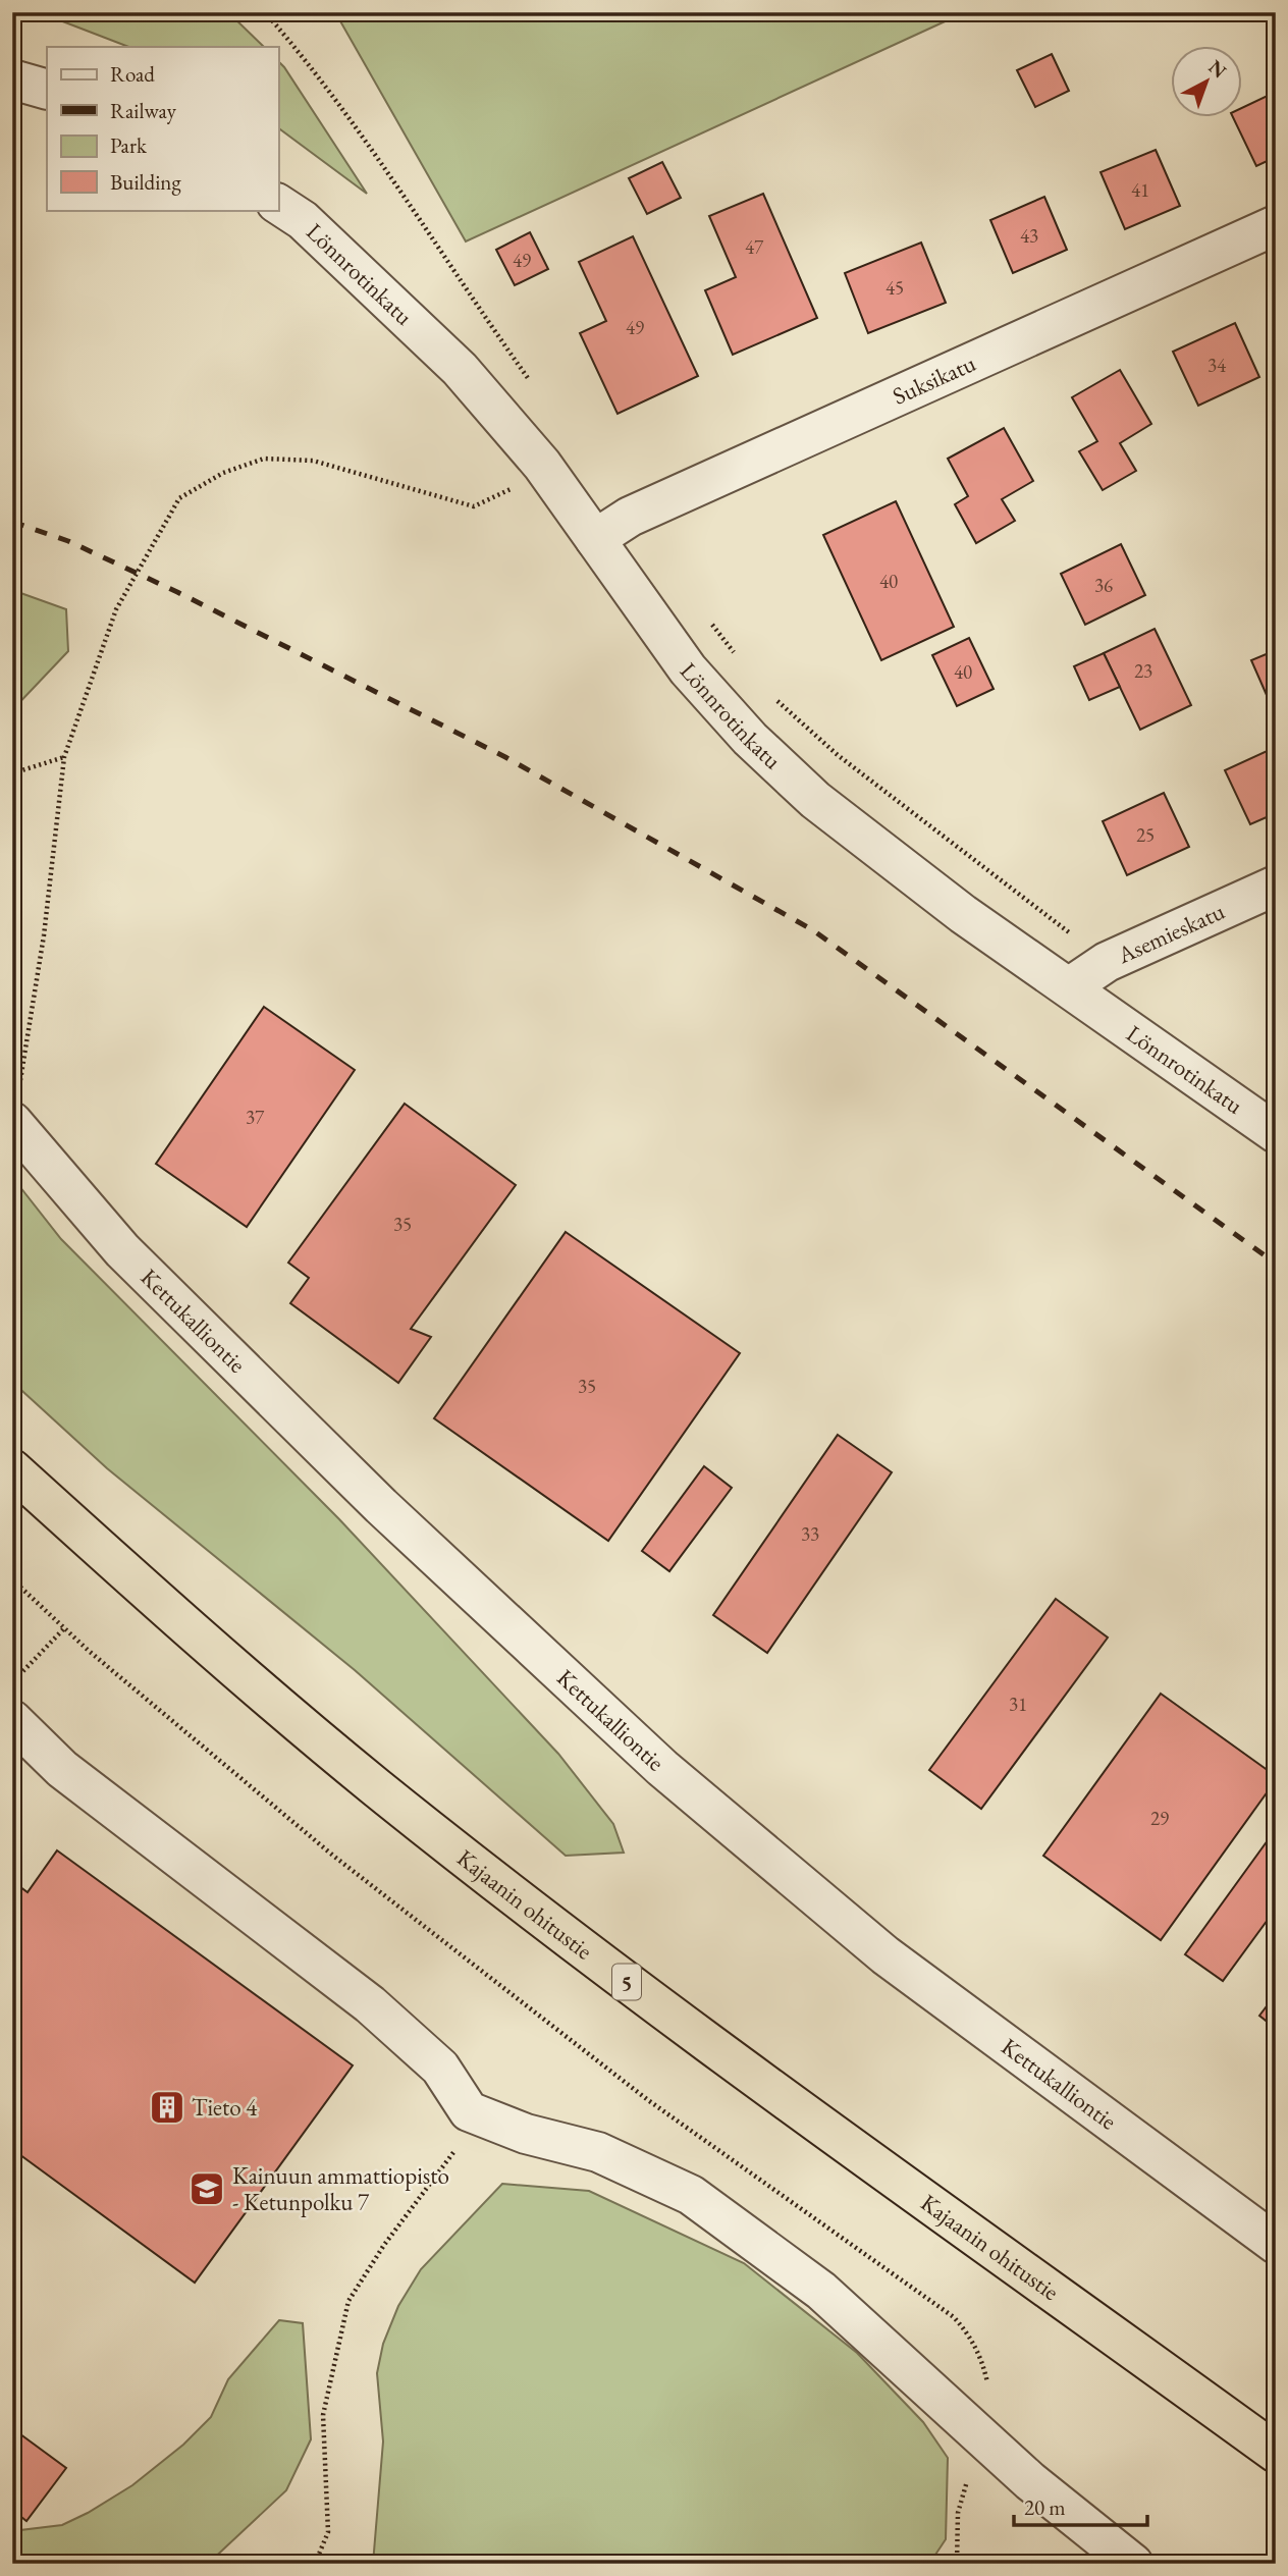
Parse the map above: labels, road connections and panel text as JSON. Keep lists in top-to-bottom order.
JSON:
{
  "streets": {
    "highway": ["Kajaanin ohitustie", "5"],
    "street": [
      "Lönnrotinkatu",
      "Suksikatu",
      "Asemieskatu",
      "Kettukalliontie"
    ]
  },
  "crossings": [
    ["Lönnrotinkatu", "Suksikatu"],
    ["Lönnrotinkatu", "Asemieskatu"]
  ],
  "places": {
    "building": ["Tieto 4"],
    "school or university": ["Kainuun ammattiopisto - Ketunpolku 7"]
  },
  "house_numbers": [
    "41",
    "43",
    "47",
    "49",
    "45",
    "49",
    "34",
    "40",
    "36",
    "23",
    "40",
    "25",
    "37",
    "35",
    "35",
    "33",
    "31",
    "29"
  ],
  "legend": [
    "Road",
    "Railway",
    "Park",
    "Building"
  ],
  "scale_bar": "20 m",
  "north": "top right"
}
